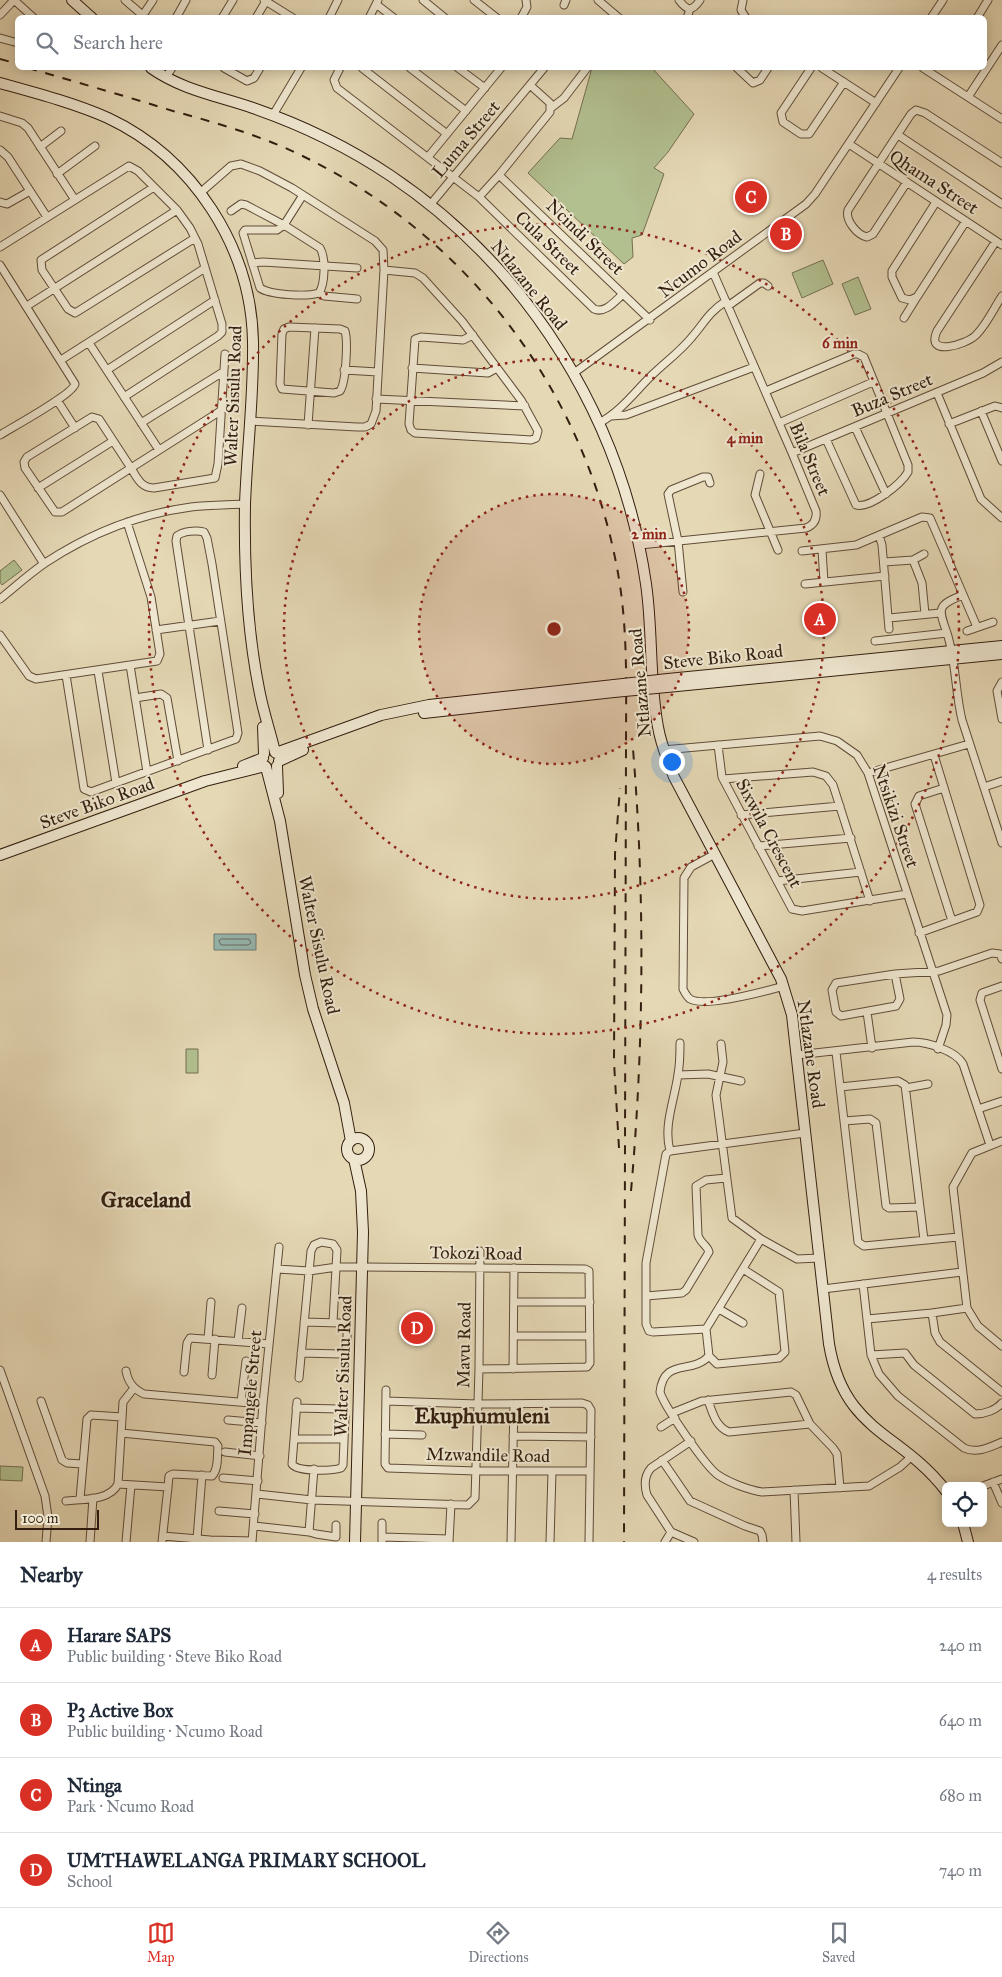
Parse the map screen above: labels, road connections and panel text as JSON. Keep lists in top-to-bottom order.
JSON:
{
  "streets": {
    "street": [
      "Luma Street",
      "Qhama Street",
      "Ncindi Street",
      "Cula Street",
      "Ncumo Road",
      "Ntlazane Road",
      "Buza Street",
      "Walter Sisulu Road",
      "Bila Street",
      "Steve Biko Road",
      "Ntsikizi Street",
      "Sixwila Crescent",
      "Tokozi Road",
      "Mavu Road",
      "Impangele Street",
      "Mzwandile Road"
    ]
  },
  "crossings": [
    ["Luma Street", "Cula Street"],
    ["Luma Street", "Ntlazane Road"],
    ["Qhama Street", "Ncumo Road"],
    ["Ncindi Street", "Cula Street"],
    ["Ncindi Street", "Ncumo Road"],
    ["Ncumo Road", "Ntlazane Road"],
    ["Ncumo Road", "Bila Street"],
    ["Ntlazane Road", "Bila Street"],
    ["Ntlazane Road", "Ntsikizi Street"],
    ["Buza Street", "Bila Street"],
    ["Walter Sisulu Road", "Steve Biko Road"],
    ["Walter Sisulu Road", "Tokozi Road"],
    ["Walter Sisulu Road", "Mavu Road"],
    ["Ntsikizi Street", "Sixwila Crescent"],
    ["Tokozi Road", "Mavu Road"],
    ["Tokozi Road", "Impangele Street"],
    ["Mavu Road", "Impangele Street"],
    ["Mavu Road", "Mzwandile Road"]
  ],
  "districts": ["Graceland", "Ekuphumuleni"],
  "scale_bar": "100 m",
  "page": {
    "search": "Search here",
    "pins": [
      "C",
      "B",
      "A",
      "D"
    ],
    "scale": "100 m",
    "heading": ["Nearby", "4 results"],
    "list": [
      {
        "mark": "A",
        "name": "Harare SAPS",
        "note": "Public building · Steve Biko Road",
        "value": "240 m"
      },
      {
        "mark": "B",
        "name": "P3 Active Box",
        "note": "Public building · Ncumo Road",
        "value": "640 m"
      },
      {
        "mark": "C",
        "name": "Ntinga",
        "note": "Park · Ncumo Road",
        "value": "680 m"
      },
      {
        "mark": "D",
        "name": "UMTHAWELANGA PRIMARY SCHOOL",
        "note": "School",
        "value": "740 m"
      }
    ],
    "nav": ["Map", "Directions", "Saved"]
  },
  "rings": ["6 min", "4 min", "2 min"]
}
